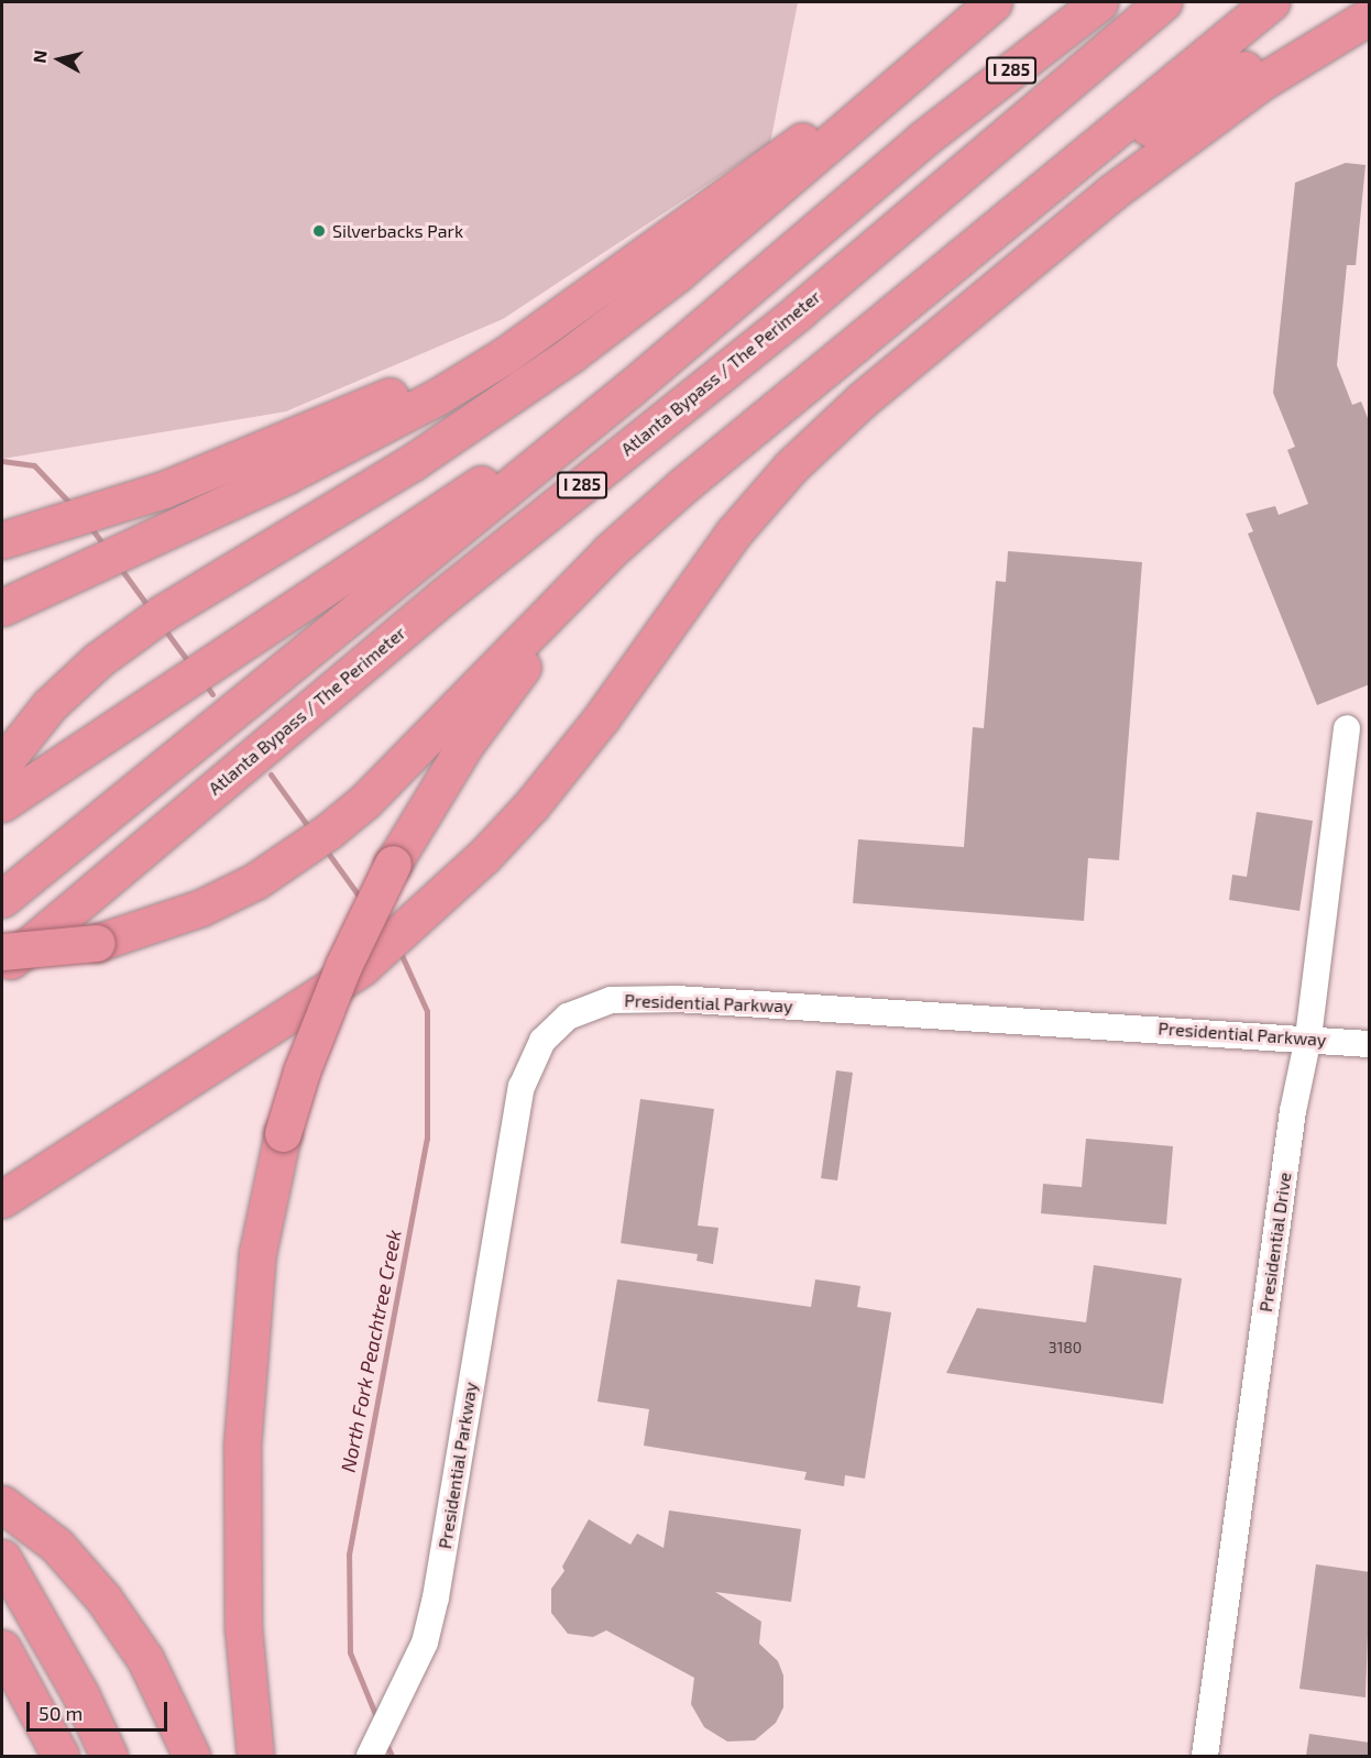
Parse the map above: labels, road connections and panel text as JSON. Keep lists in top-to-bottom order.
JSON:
{
  "streets": {
    "highway": ["I 285", "Atlanta Bypass / The Perimeter"],
    "street": ["Presidential Parkway", "Presidential Drive"]
  },
  "crossings": [
    ["Presidential Parkway", "Presidential Drive"]
  ],
  "water": ["North Fork Peachtree Creek"],
  "places": ["Silverbacks Park"],
  "house_numbers": ["3180"],
  "scale_bar": "50 m",
  "north": "left"
}
